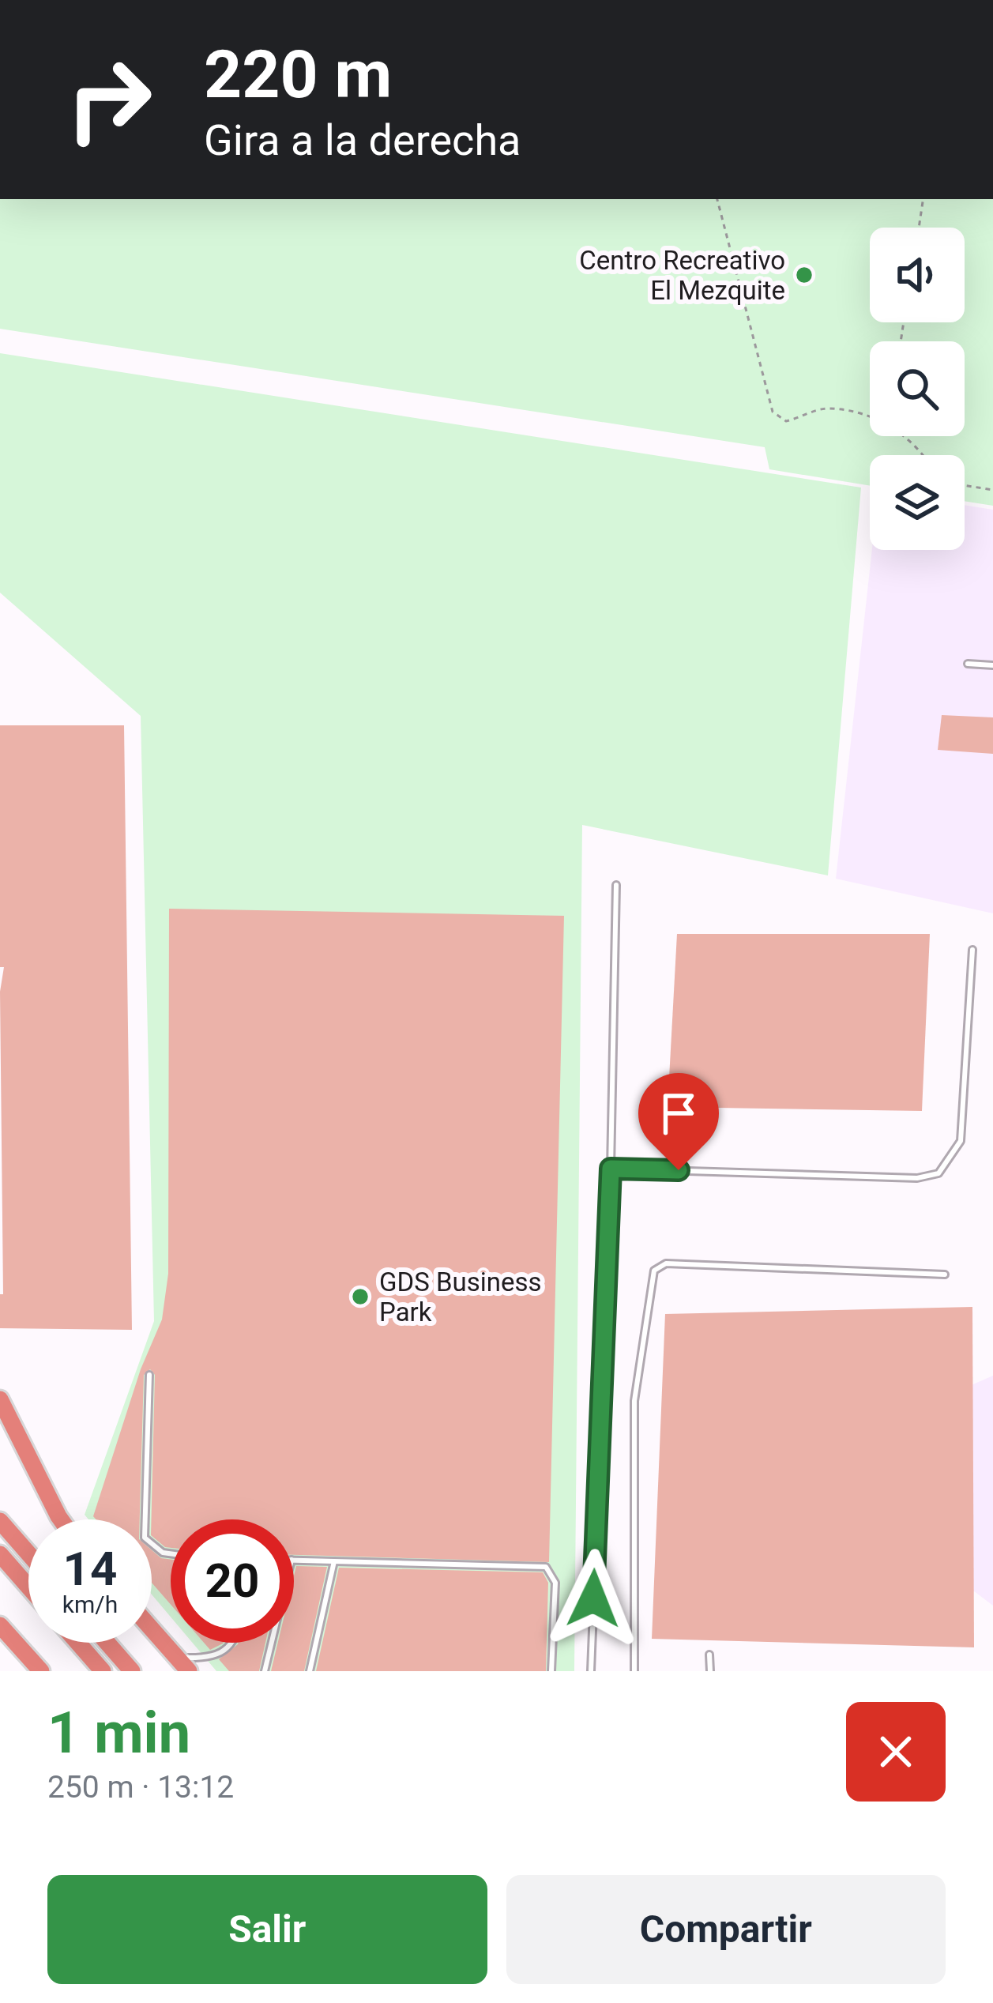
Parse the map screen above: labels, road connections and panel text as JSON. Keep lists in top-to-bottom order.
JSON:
{
  "places": ["Centro Recreativo El Mezquite", "GDS Business Park"],
  "page": {
    "turn": ["220 m", "Gira a la derecha"],
    "speed": "14 km/h",
    "limit": "20",
    "heading": ["1 min", "250 m · 13:12"],
    "buttons": ["Salir", "Compartir"]
  }
}
